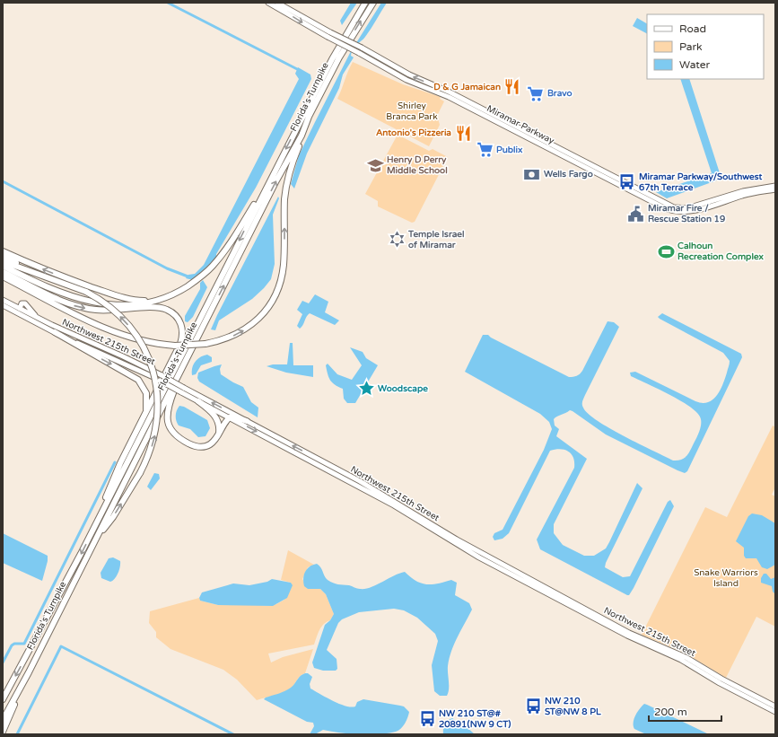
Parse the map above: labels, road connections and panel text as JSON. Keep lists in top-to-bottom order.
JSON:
{
  "streets": {
    "highway": ["Florida's Turnpike"],
    "main road": ["Miramar Parkway", "Northwest 215th Street"]
  },
  "parks": ["Shirley Branca Park", "Snake Warriors Island"],
  "places": {
    "restaurant": ["D & G Jamaican", "Antonio's Pizzeria"],
    "supermarket": ["Bravo", "Publix"],
    "school or university": ["Henry D Perry Middle School"],
    "bank": ["Wells Fargo"],
    "bus stop": ["Miramar Parkway/Southwest 67th Terrace", "NW 210 ST@NW 8 PL", "NW 210 ST@# 20891(NW 9 CT)"],
    "public building": ["Miramar Fire / Rescue Station 19"],
    "synagogue": ["Temple Israel of Miramar"],
    "sports": ["Calhoun Recreation Complex"],
    "place": ["Woodscape"]
  },
  "legend": ["Road", "Park", "Water"],
  "scale_bar": "200 m"
}
